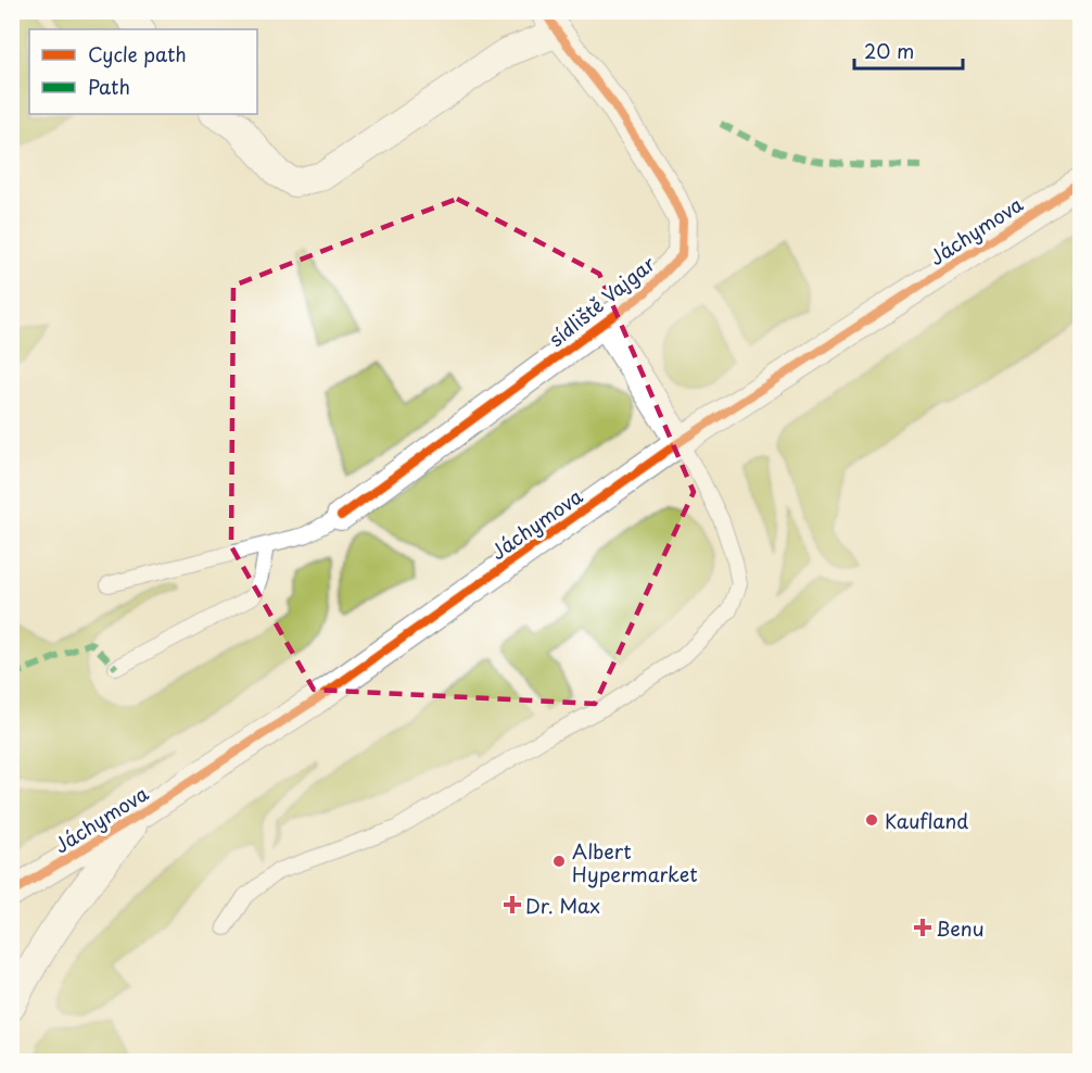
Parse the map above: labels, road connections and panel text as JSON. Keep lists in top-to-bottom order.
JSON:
{
  "streets": {
    "street": ["Jáchymova", "sídliště Vajgar"]
  },
  "crossings": [
    ["Jáchymova", "sídliště Vajgar"]
  ],
  "places": {
    "other": ["Kaufland", "Albert Hypermarket"],
    "health": ["Dr. Max", "Benu"]
  },
  "legend": ["Cycle path", "Path"],
  "scale_bar": "20 m"
}
